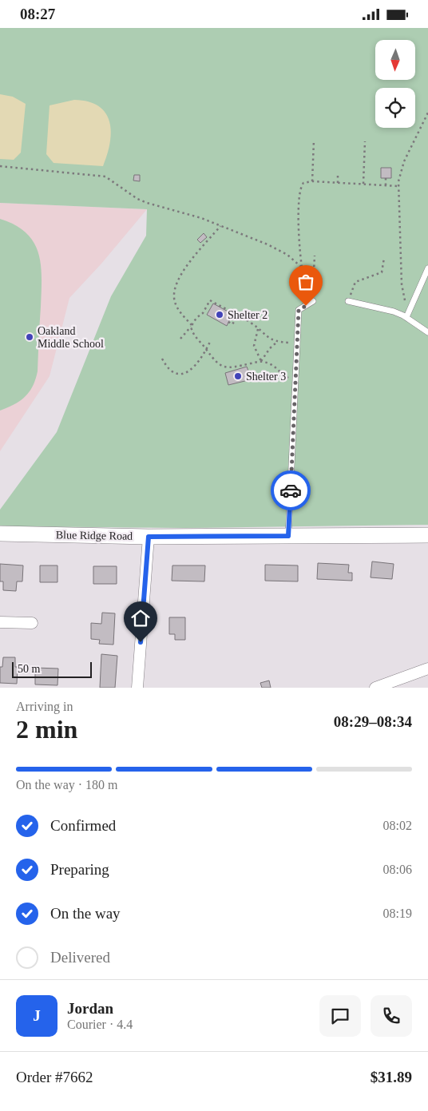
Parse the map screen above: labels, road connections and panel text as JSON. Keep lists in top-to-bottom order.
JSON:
{
  "streets": {
    "street": ["Blue Ridge Road"]
  },
  "places": ["Shelter 2", "Oakland Middle School", "Shelter 3"],
  "scale_bar": "50 m",
  "north": "bottom",
  "page": {
    "status": "08:27",
    "scale": "50 m",
    "heading": ["2 min", "Arriving in", "08:29–08:34"],
    "panel": [
      "Jordan",
      "Courier · 4.4",
      "Order #7662",
      "$31.89"
    ],
    "bar": "On the way · 180 m",
    "list": [
      ["Confirmed", "08:02"],
      ["Preparing", "08:06"],
      ["On the way", "08:19"],
      "Delivered"
    ],
    "round": "J"
  }
}
